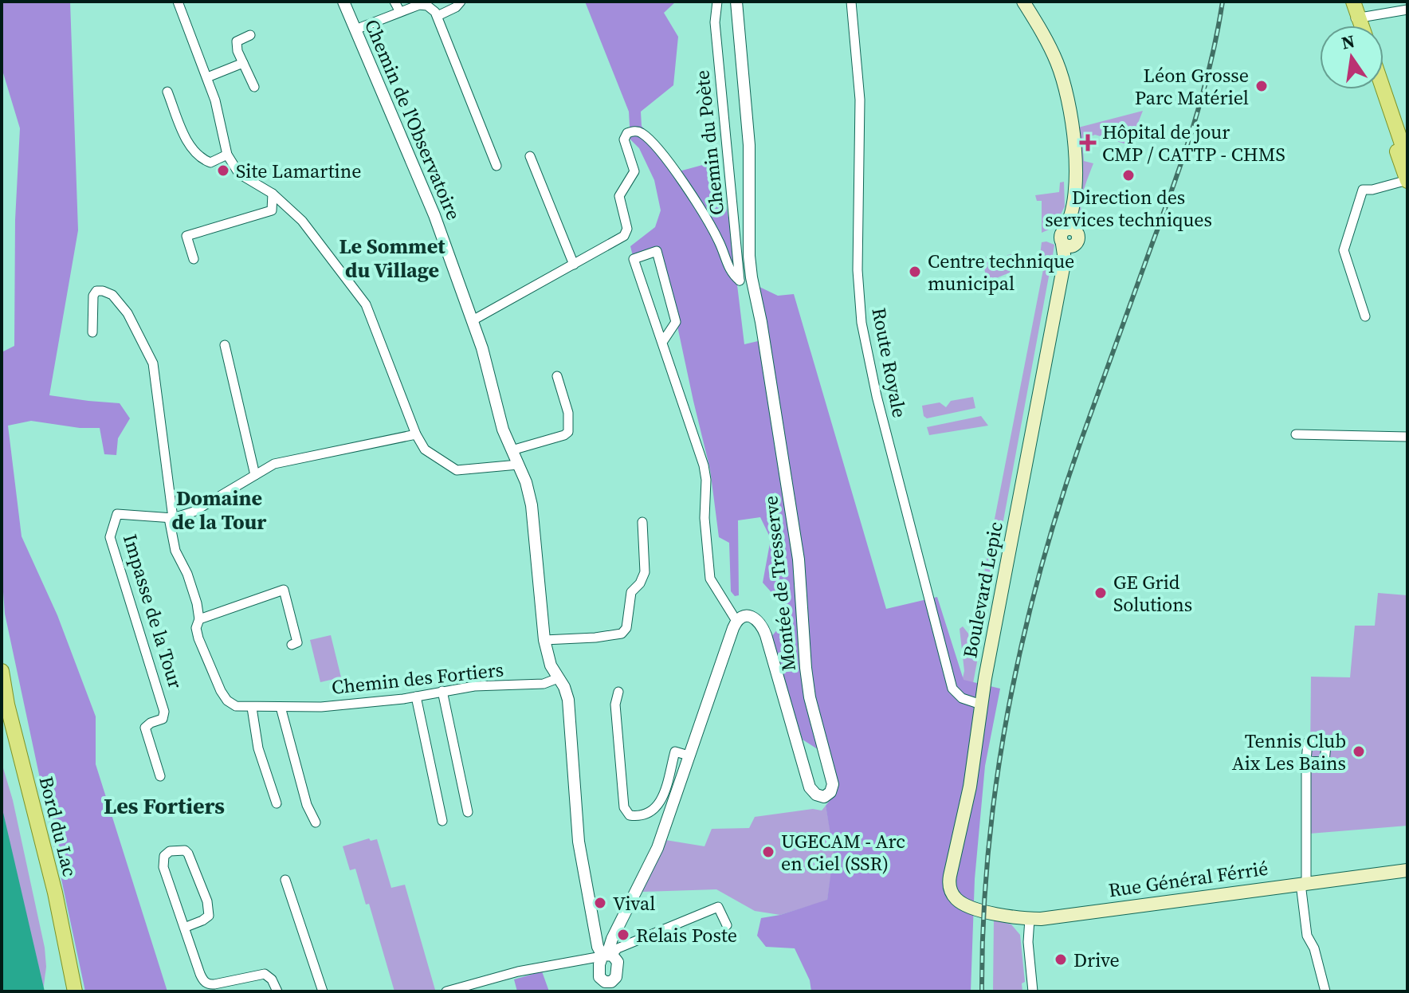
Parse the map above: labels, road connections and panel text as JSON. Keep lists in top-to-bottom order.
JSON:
{
  "streets": {
    "main road": ["Boulevard Lepic", "Bord du Lac", "Rue Général Férrié"],
    "street": [
      "Chemin de l'Observatoire",
      "Chemin du Poète",
      "Route Royale",
      "Montée de Tresserve",
      "Impasse de la Tour",
      "Chemin des Fortiers"
    ]
  },
  "crossings": [
    ["Chemin de l'Observatoire", "Chemin des Fortiers"],
    ["Route Royale", "Boulevard Lepic"],
    ["Boulevard Lepic", "Rue Général Férrié"],
    ["Impasse de la Tour", "Chemin des Fortiers"]
  ],
  "districts": ["Le Sommet du Village", "Domaine de la Tour", "Les Fortiers"],
  "places": {
    "other": [
      "Léon Grosse Parc Matériel",
      "Site Lamartine",
      "Direction des services techniques",
      "Centre technique municipal",
      "GE Grid Solutions",
      "Tennis Club Aix Les Bains",
      "UGECAM - Arc en Ciel (SSR)",
      "Vival",
      "Relais Poste",
      "Drive"
    ],
    "health": ["Hôpital de jour CMP / CATTP - CHMS"]
  },
  "north": "top"
}
